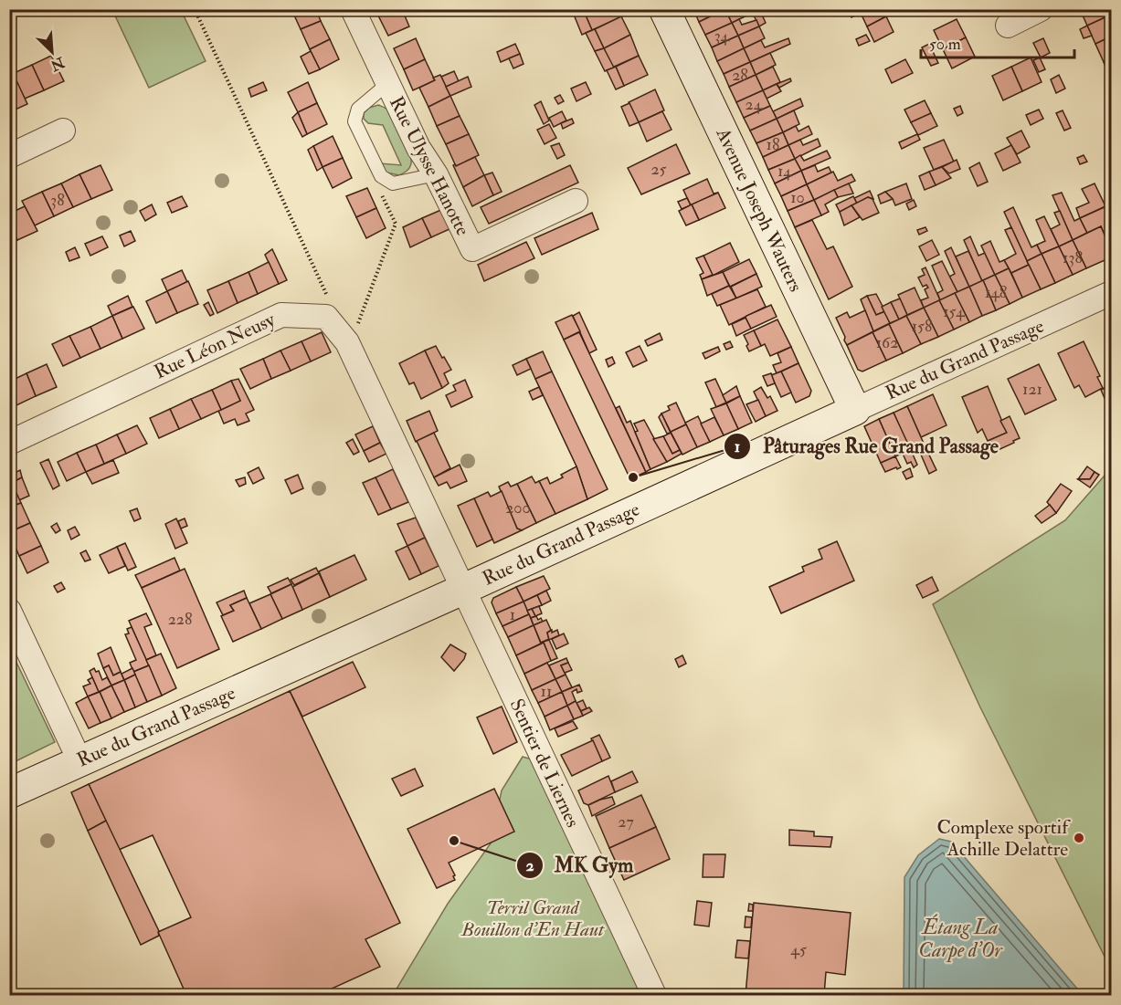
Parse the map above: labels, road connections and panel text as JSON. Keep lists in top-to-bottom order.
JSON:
{
  "streets": {
    "street": [
      "Rue Ulysse Hanotte",
      "Avenue Joseph Wauters",
      "Rue Léon Neusy",
      "Rue du Grand Passage",
      "Sentier de Liernes"
    ]
  },
  "crossings": [
    ["Avenue Joseph Wauters", "Rue du Grand Passage"],
    ["Rue du Grand Passage", "Sentier de Liernes"]
  ],
  "water": ["Étang La Carpe d'Or"],
  "parks": ["Terril Grand Bouillon d'En Haut"],
  "places": ["Pâturages Rue Grand Passage", "Complexe sportif Achille Delattre", "MK Gym"],
  "house_numbers": [
    "34",
    "28",
    "24",
    "18",
    "25",
    "14",
    "10",
    "38",
    "138",
    "148",
    "154",
    "158",
    "162",
    "121",
    "200",
    "1",
    "228",
    "11",
    "27",
    "45"
  ],
  "scale_bar": "50 m",
  "north": "bottom right"
}
